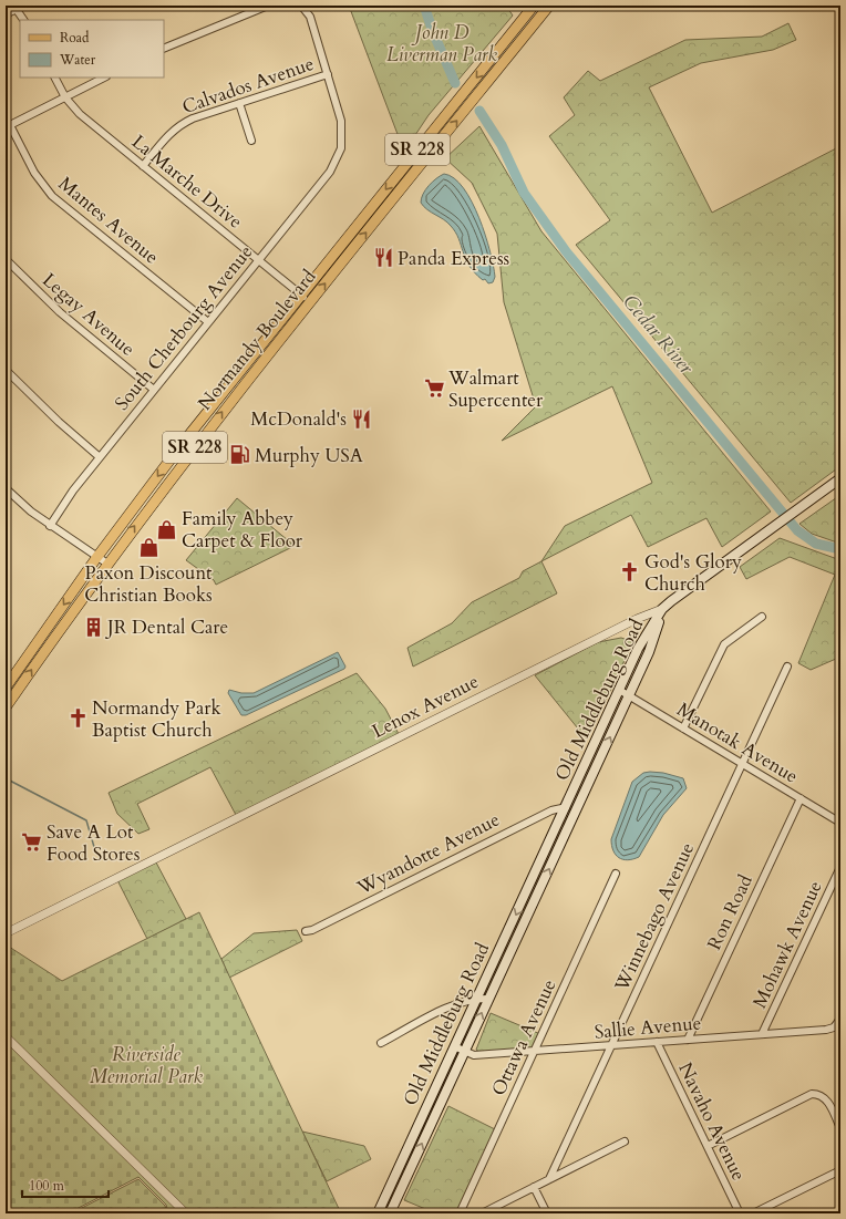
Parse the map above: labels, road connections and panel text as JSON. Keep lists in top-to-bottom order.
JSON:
{
  "streets": {
    "main road": [
      "SR 228",
      "Normandy Boulevard",
      "Old Middleburg Road",
      "Lenox Avenue"
    ],
    "street": [
      "Calvados Avenue",
      "La Marche Drive",
      "Mantes Avenue",
      "Legay Avenue",
      "South Cherbourg Avenue",
      "Manotak Avenue",
      "Wyandotte Avenue",
      "Ron Road",
      "Winnebago Avenue",
      "Mohawk Avenue",
      "Sallie Avenue",
      "Ottawa Avenue",
      "Navaho Avenue"
    ]
  },
  "crossings": [
    ["Calvados Avenue", "La Marche Drive"],
    ["Calvados Avenue", "South Cherbourg Avenue"],
    ["La Marche Drive", "South Cherbourg Avenue"],
    ["La Marche Drive", "Normandy Boulevard"],
    ["Mantes Avenue", "South Cherbourg Avenue"],
    ["Legay Avenue", "South Cherbourg Avenue"],
    ["Old Middleburg Road", "Lenox Avenue"],
    ["Old Middleburg Road", "Manotak Avenue"],
    ["Old Middleburg Road", "Wyandotte Avenue"],
    ["Old Middleburg Road", "Sallie Avenue"],
    ["Manotak Avenue", "Ron Road"],
    ["Manotak Avenue", "Winnebago Avenue"],
    ["Ron Road", "Sallie Avenue"],
    ["Winnebago Avenue", "Sallie Avenue"],
    ["Mohawk Avenue", "Sallie Avenue"],
    ["Sallie Avenue", "Ottawa Avenue"],
    ["Sallie Avenue", "Navaho Avenue"]
  ],
  "water": ["Cedar River"],
  "parks": ["John D Liverman Park", "Riverside Memorial Park"],
  "places": {
    "restaurant": ["Panda Express", "McDonald's"],
    "supermarket": ["Walmart Supercenter", "Save A Lot Food Stores"],
    "fuel station": ["Murphy USA"],
    "shop": ["Family Abbey Carpet & Floor", "Paxon Discount Christian Books"],
    "church": ["God's Glory Church", "Normandy Park Baptist Church"],
    "building": ["JR Dental Care"]
  },
  "legend": ["Road", "Water"],
  "scale_bar": "100 m"
}
